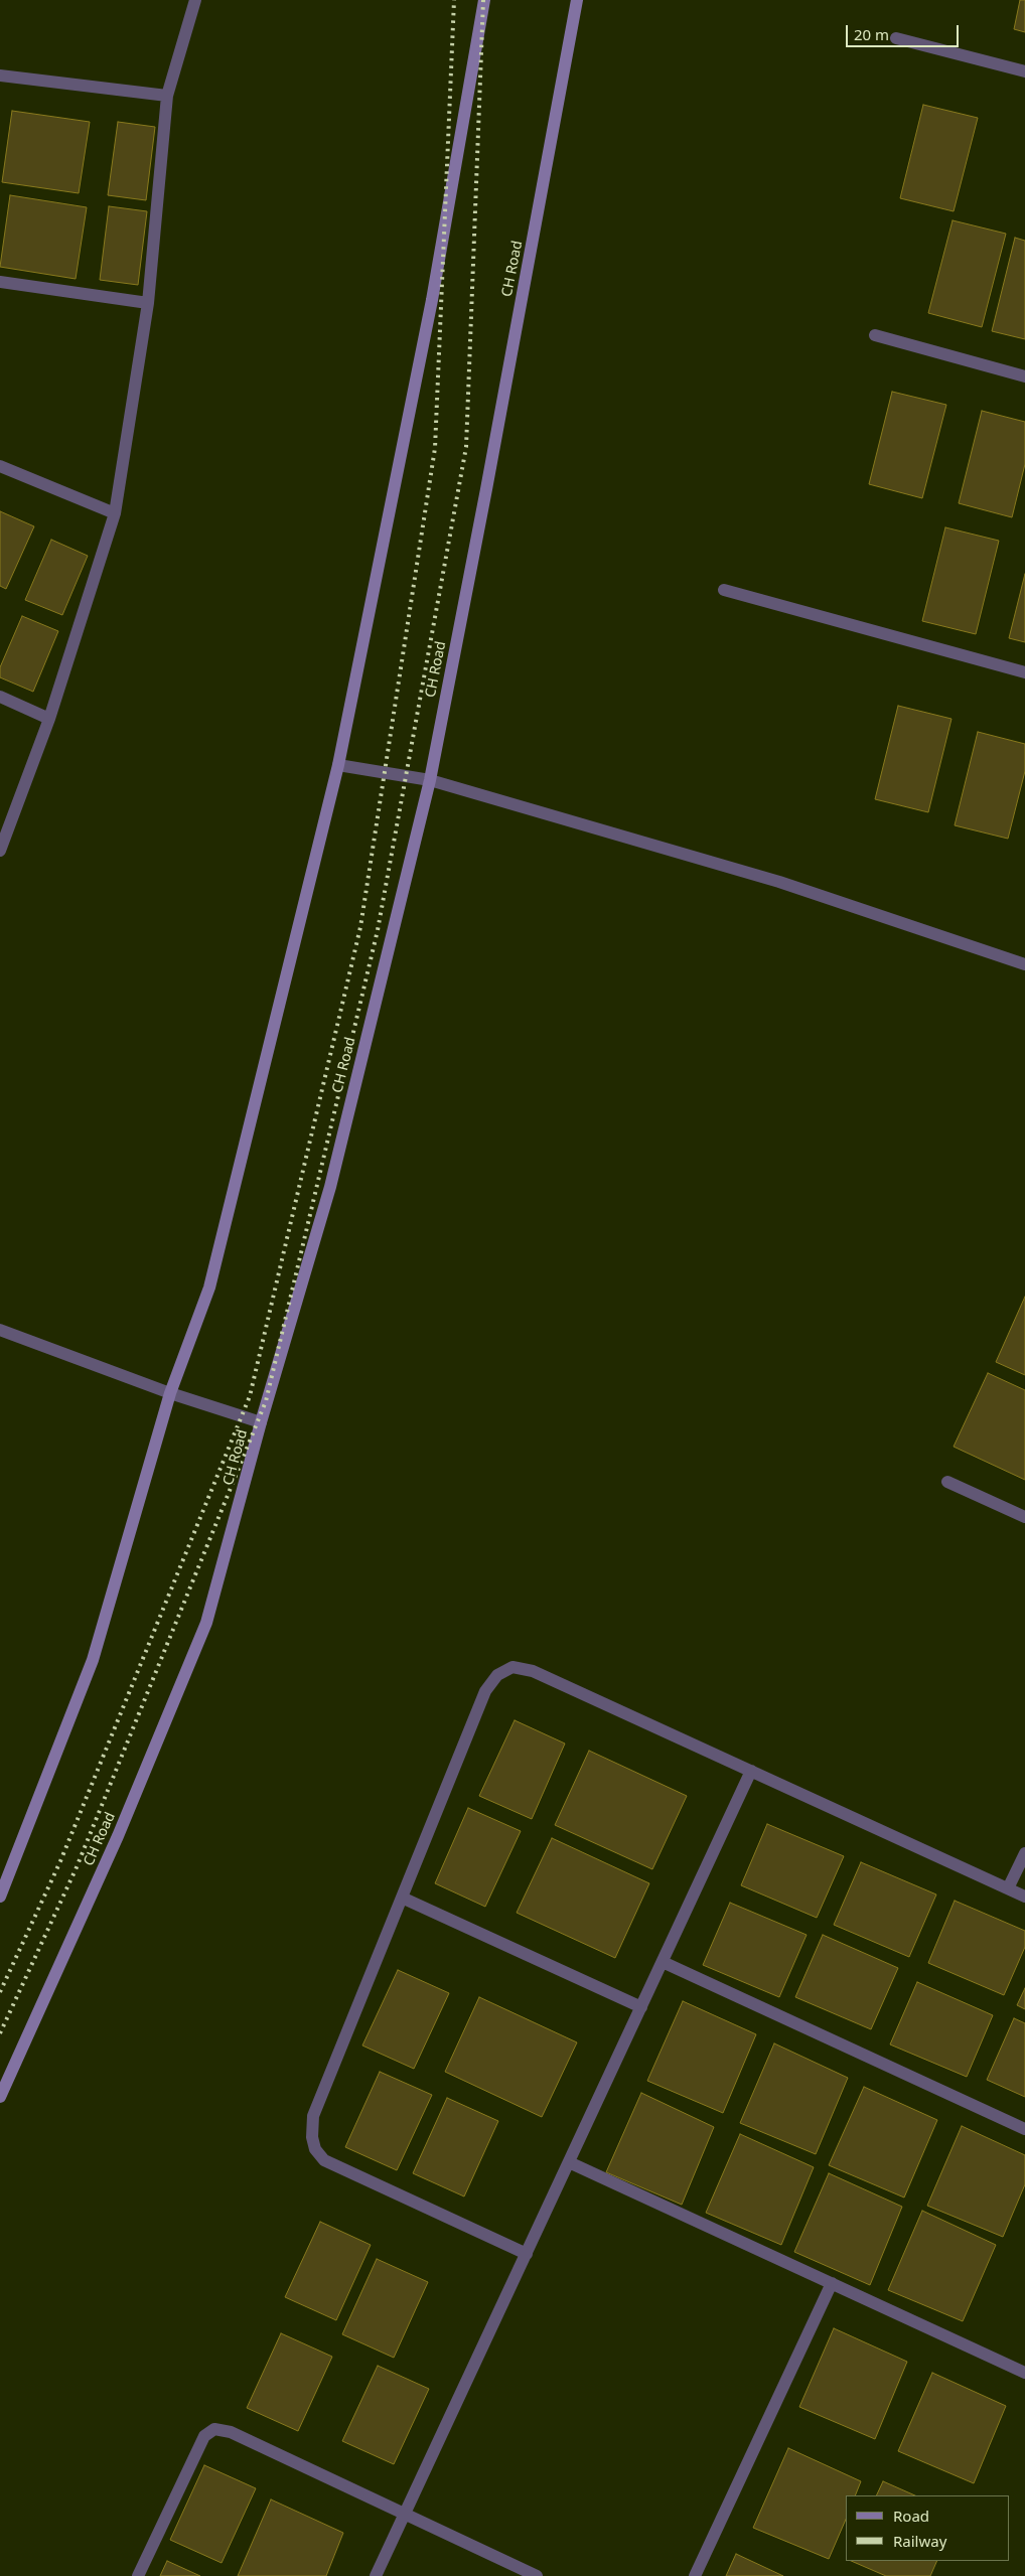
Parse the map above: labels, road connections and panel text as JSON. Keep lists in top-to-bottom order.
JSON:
{
  "streets": {
    "street": ["CH Road"]
  },
  "legend": ["Road", "Railway"],
  "scale_bar": "20 m"
}
